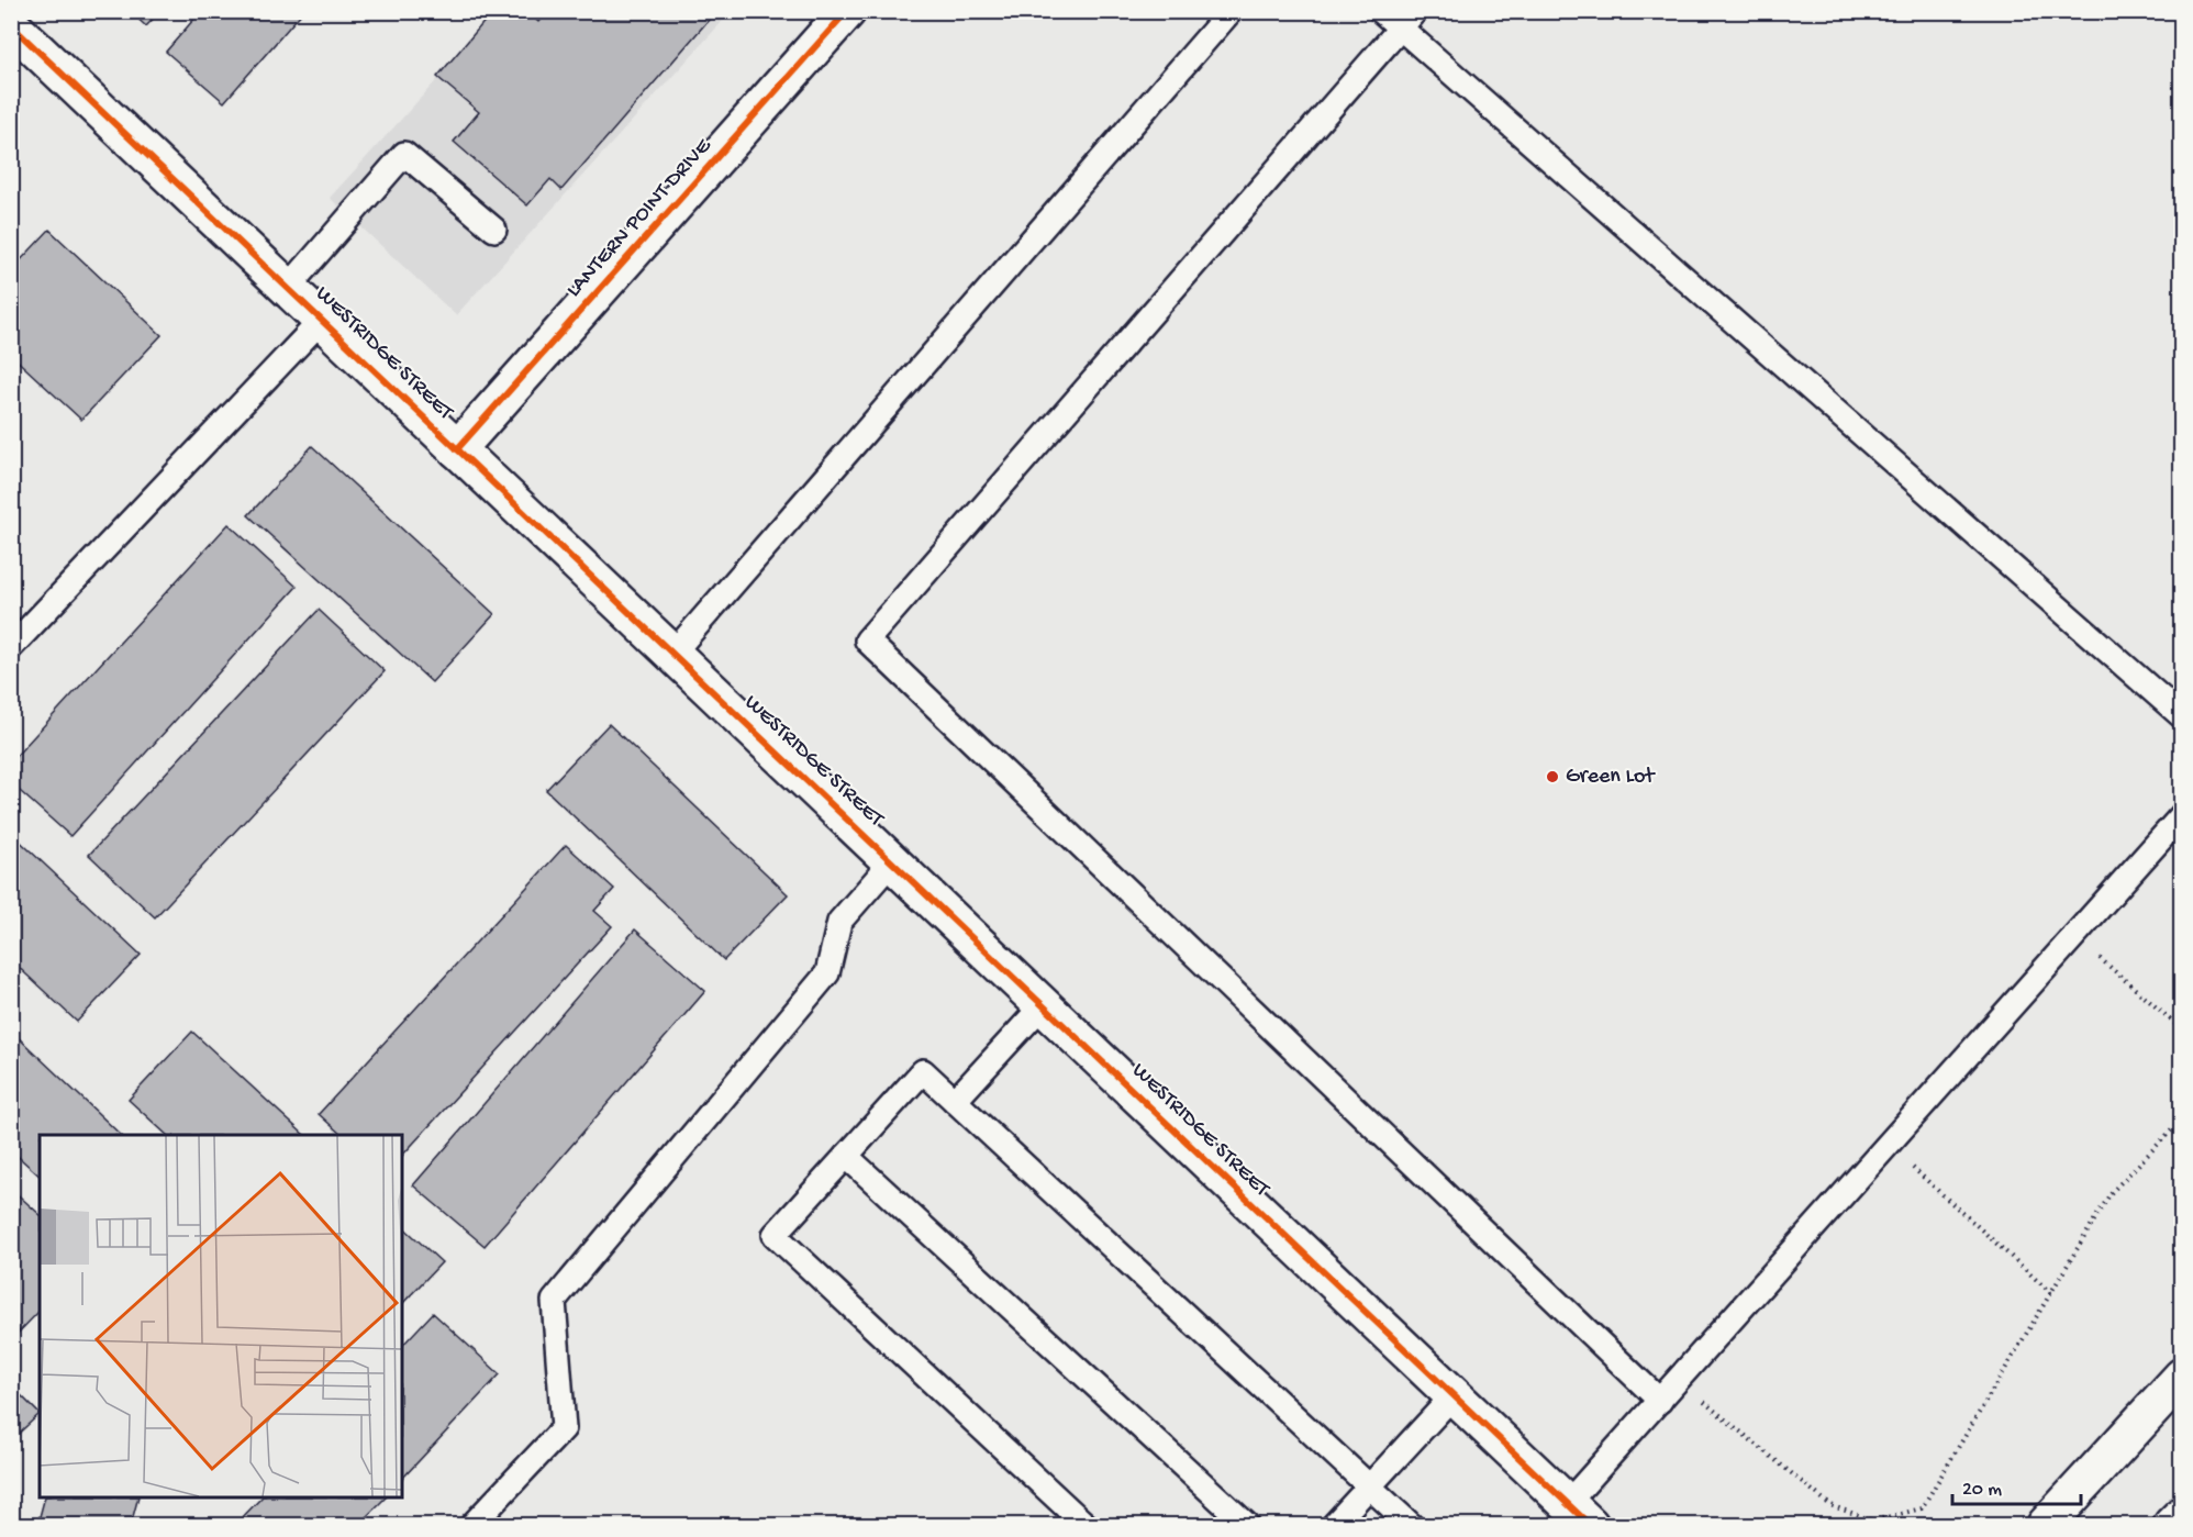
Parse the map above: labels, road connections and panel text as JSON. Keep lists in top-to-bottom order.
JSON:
{
  "streets": {
    "street": ["LANTERN POINT DRIVE", "WESTRIDGE STREET"]
  },
  "crossings": [
    ["LANTERN POINT DRIVE", "WESTRIDGE STREET"]
  ],
  "places": ["Green Lot"],
  "scale_bar": "20 m"
}
